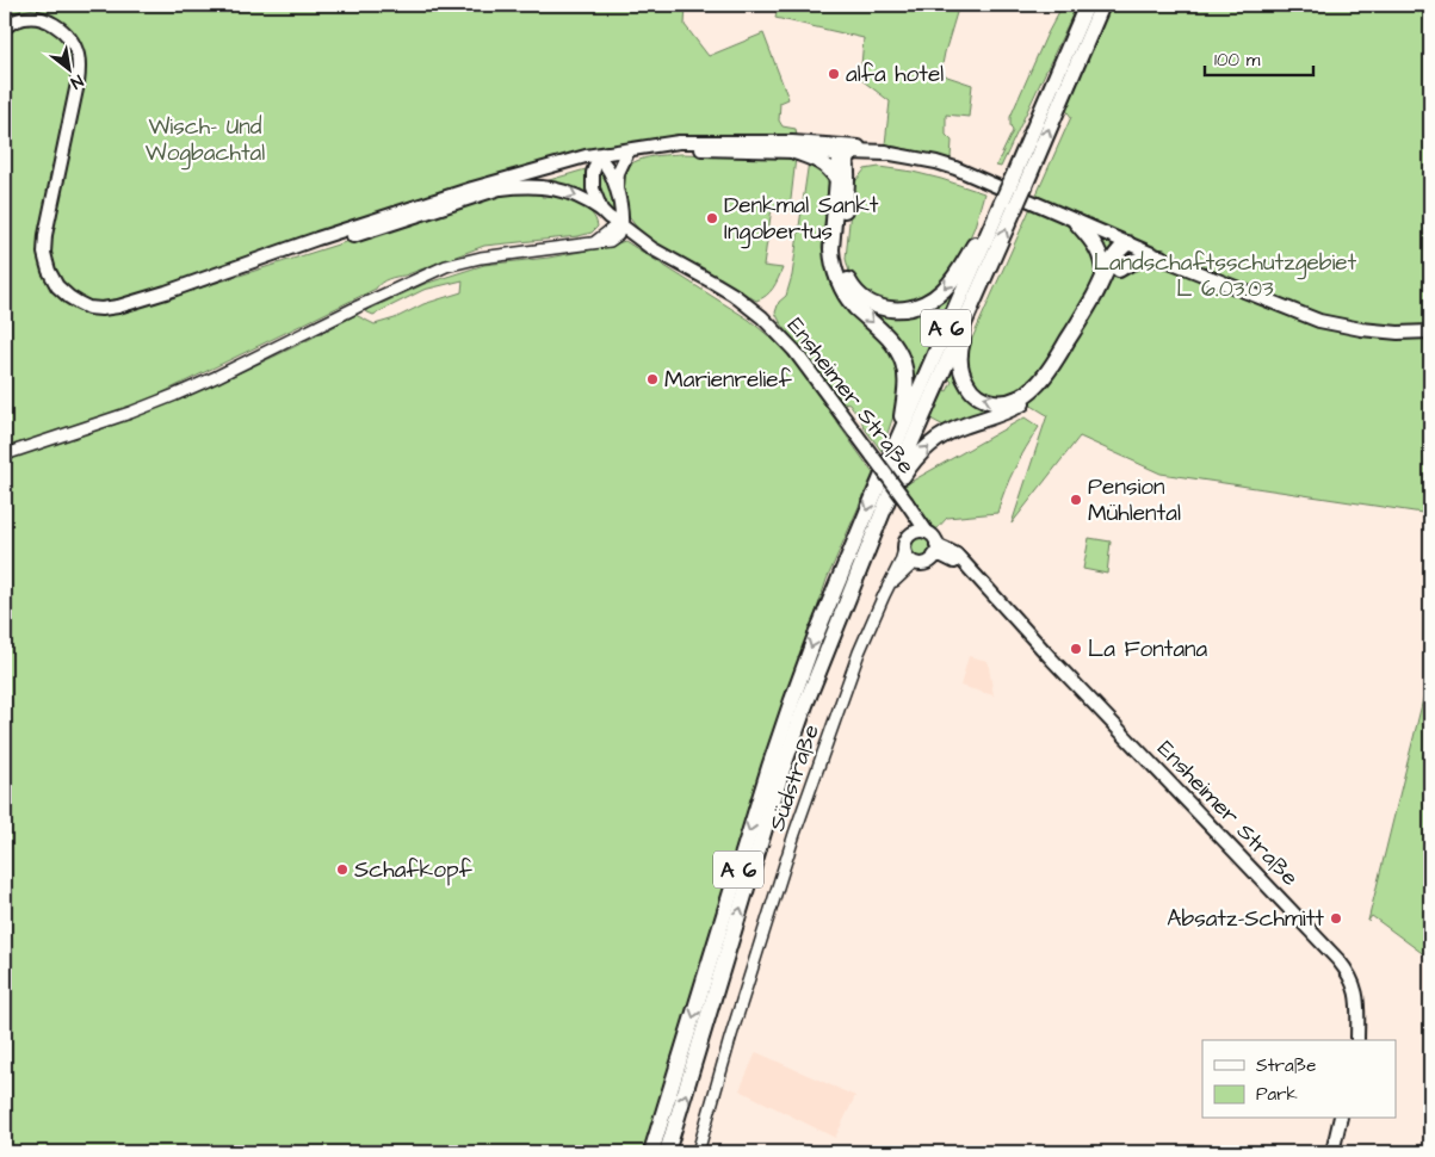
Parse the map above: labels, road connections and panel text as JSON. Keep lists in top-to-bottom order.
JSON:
{
  "streets": {
    "highway": ["A 6"],
    "main road": ["Ensheimer Straße"],
    "street": ["Südstraße"]
  },
  "crossings": [
    ["Ensheimer Straße", "Südstraße"]
  ],
  "parks": ["Wisch- Und Wogbachtal", "Landschaftsschutzgebiet L 6.03.03"],
  "places": [
    "alfa hotel",
    "Denkmal Sankt Ingobertus",
    "Marienrelief",
    "Pension Mühlental",
    "La Fontana",
    "Schafkopf",
    "Absatz-Schmitt"
  ],
  "legend": ["Straße", "Park"],
  "scale_bar": "100 m",
  "north": "bottom right"
}
